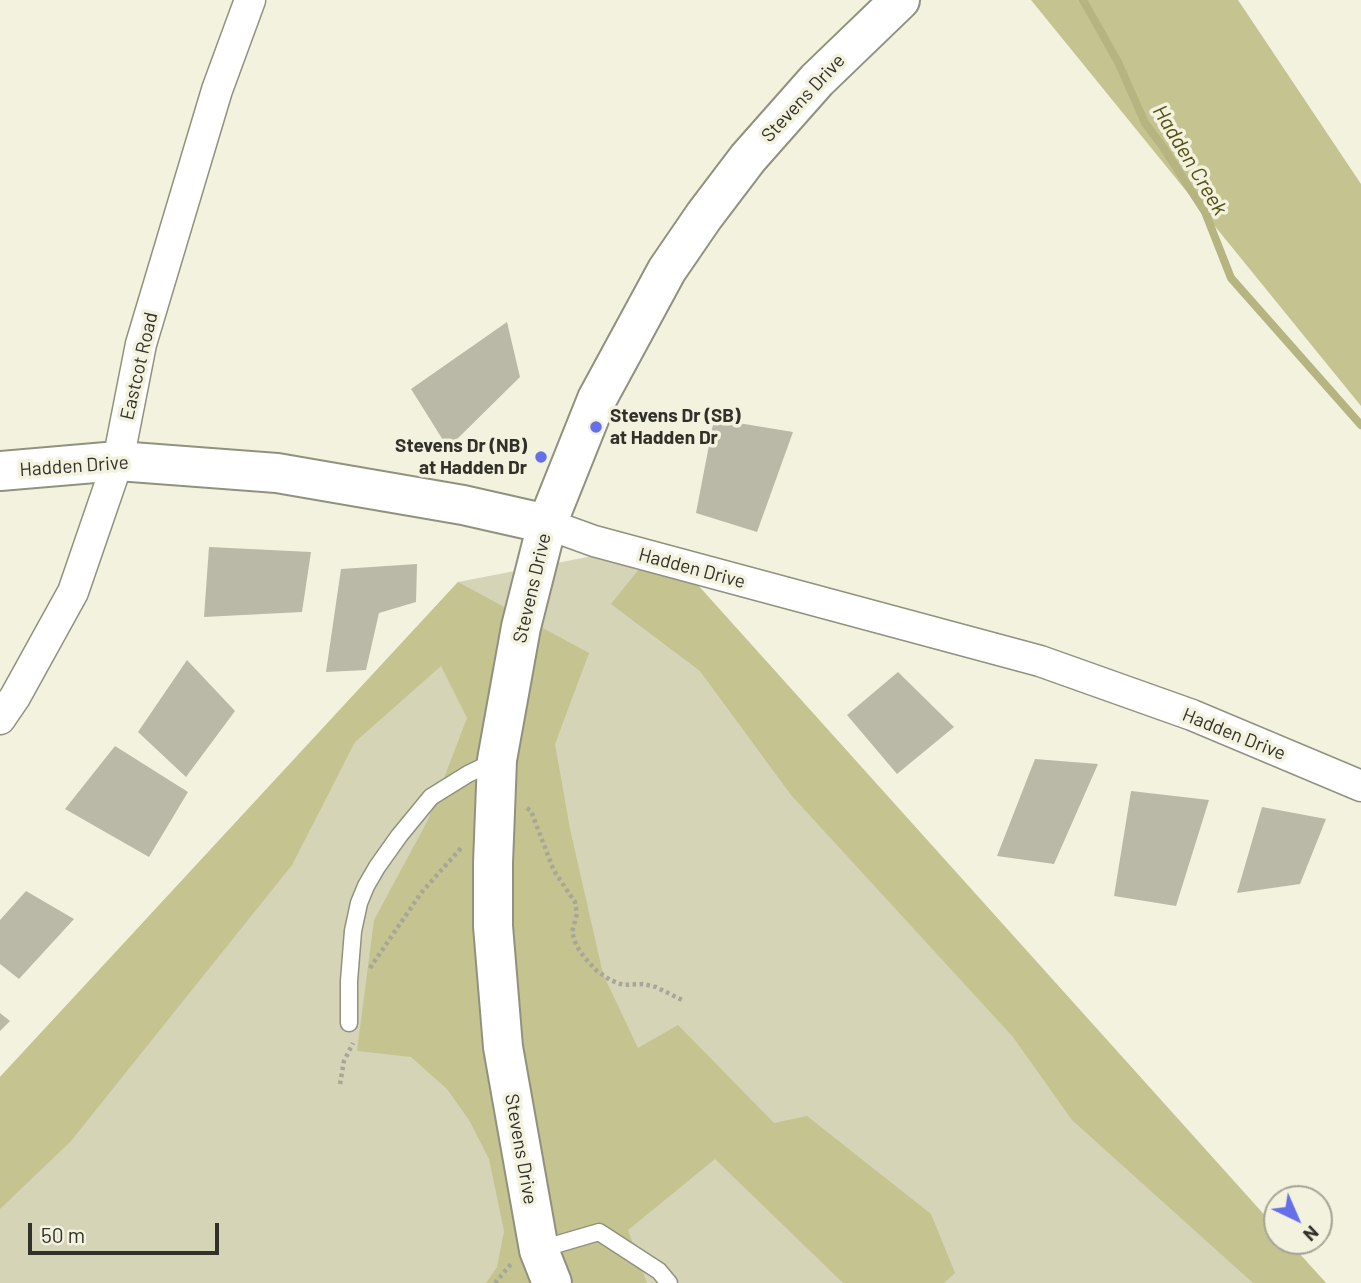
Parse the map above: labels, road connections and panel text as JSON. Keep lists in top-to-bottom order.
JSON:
{
  "streets": {
    "street": ["Stevens Drive", "Eastcot Road", "Hadden Drive"]
  },
  "crossings": [
    ["Stevens Drive", "Hadden Drive"],
    ["Eastcot Road", "Hadden Drive"]
  ],
  "water": ["Hadden Creek"],
  "places": ["Stevens Dr (SB) at Hadden Dr", "Stevens Dr (NB) at Hadden Dr"],
  "scale_bar": "50 m",
  "north": "bottom right"
}
